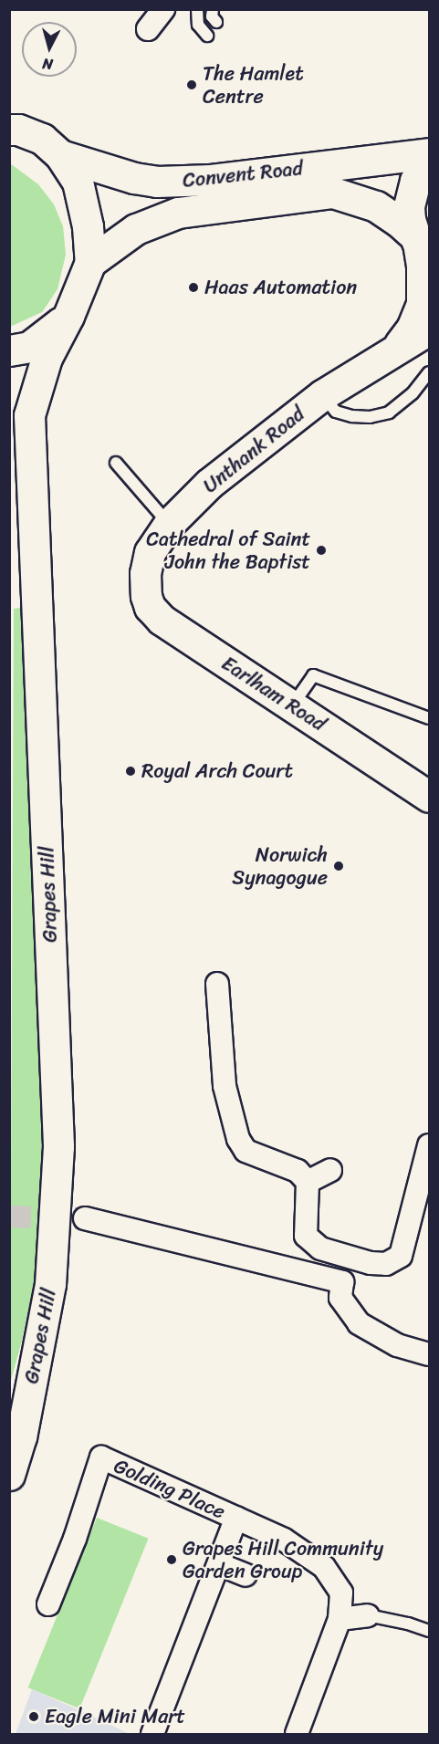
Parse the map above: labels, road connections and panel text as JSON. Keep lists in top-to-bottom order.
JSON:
{
  "streets": {
    "main road": [
      "Convent Road",
      "Unthank Road",
      "Earlham Road",
      "Grapes Hill"
    ],
    "street": ["Golding Place"]
  },
  "crossings": [
    ["Convent Road", "Unthank Road"],
    ["Convent Road", "Grapes Hill"],
    ["Unthank Road", "Earlham Road"]
  ],
  "places": [
    "The Hamlet Centre",
    "Haas Automation",
    "Cathedral of Saint John the Baptist",
    "Royal Arch Court",
    "Norwich Synagogue",
    "Grapes Hill Community Garden Group",
    "Eagle Mini Mart"
  ],
  "north": "bottom"
}
